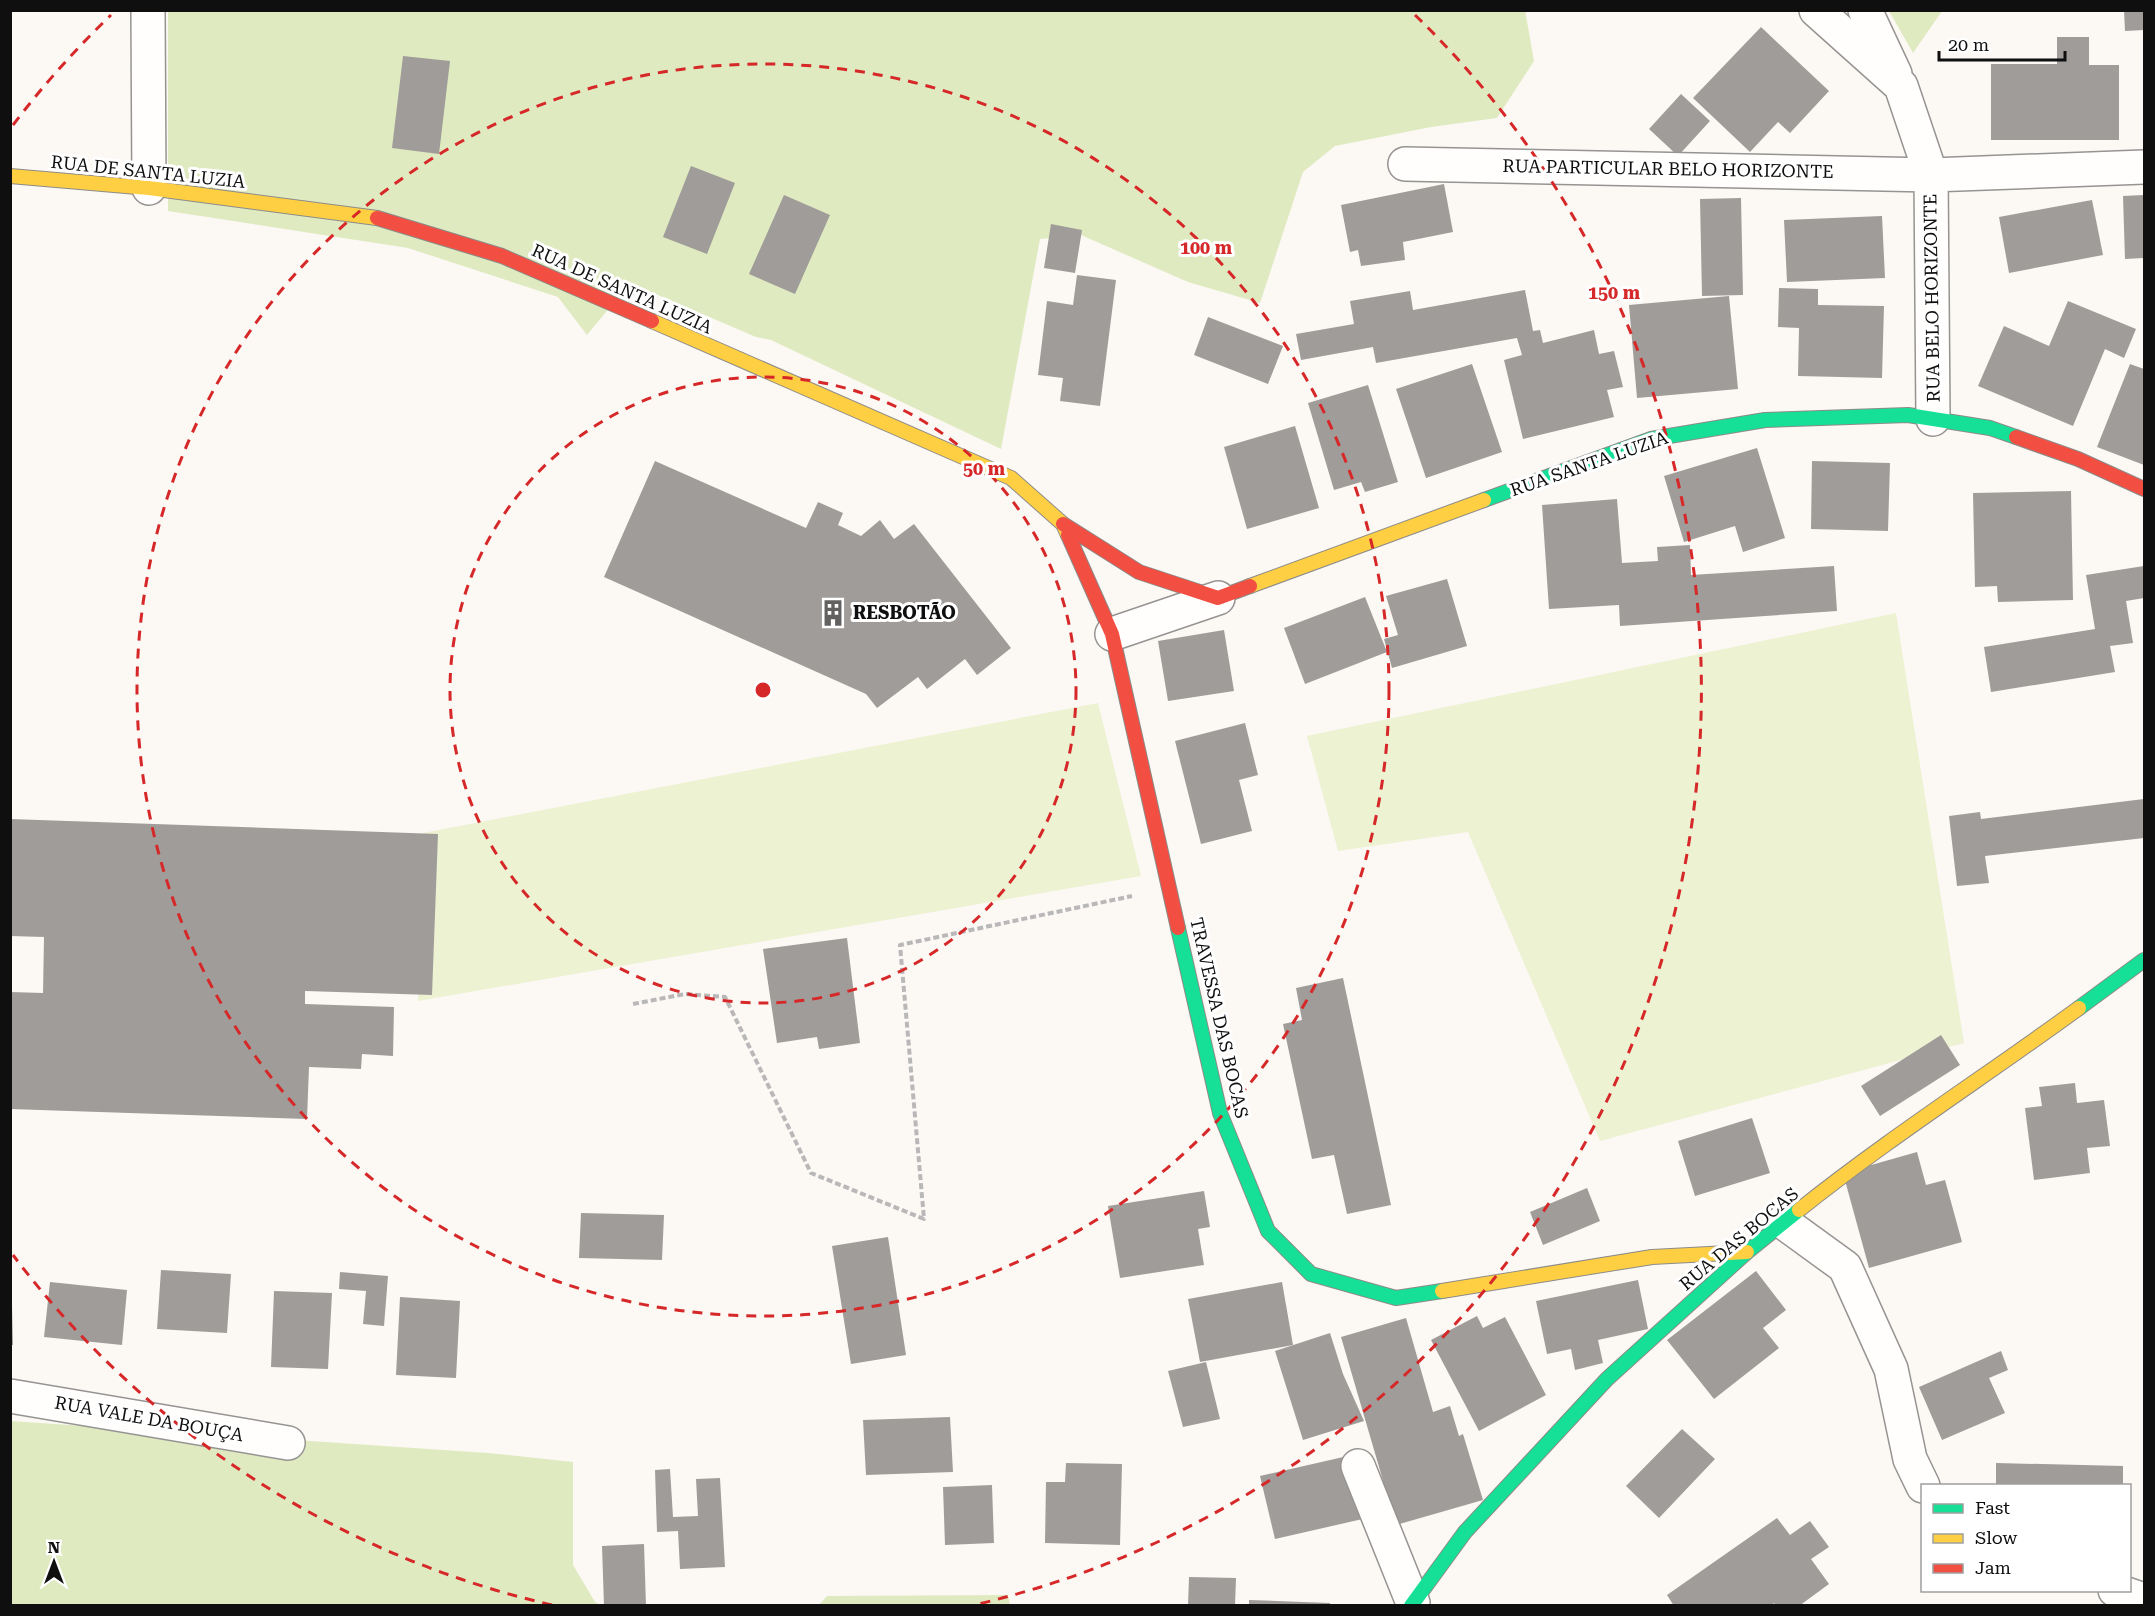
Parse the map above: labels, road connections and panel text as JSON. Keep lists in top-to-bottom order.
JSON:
{
  "streets": {
    "street": [
      "RUA PARTICULAR BELO HORIZONTE",
      "RUA DE SANTA LUZIA",
      "RUA BELO HORIZONTE",
      "RUA SANTA LUZIA",
      "TRAVESSA DAS BOCAS",
      "RUA DAS BOCAS",
      "RUA VALE DA BOUÇA"
    ]
  },
  "crossings": [
    ["RUA PARTICULAR BELO HORIZONTE", "RUA BELO HORIZONTE"],
    ["RUA DE SANTA LUZIA", "RUA SANTA LUZIA"],
    ["RUA DE SANTA LUZIA", "TRAVESSA DAS BOCAS"],
    ["RUA BELO HORIZONTE", "RUA SANTA LUZIA"],
    ["RUA SANTA LUZIA", "TRAVESSA DAS BOCAS"],
    ["TRAVESSA DAS BOCAS", "RUA DAS BOCAS"]
  ],
  "places": {
    "building": ["RESBOTÃO"]
  },
  "legend": ["Fast", "Slow", "Jam"],
  "scale_bar": "20 m",
  "north": "top",
  "rings": ["100 m", "150 m", "50 m"]
}
